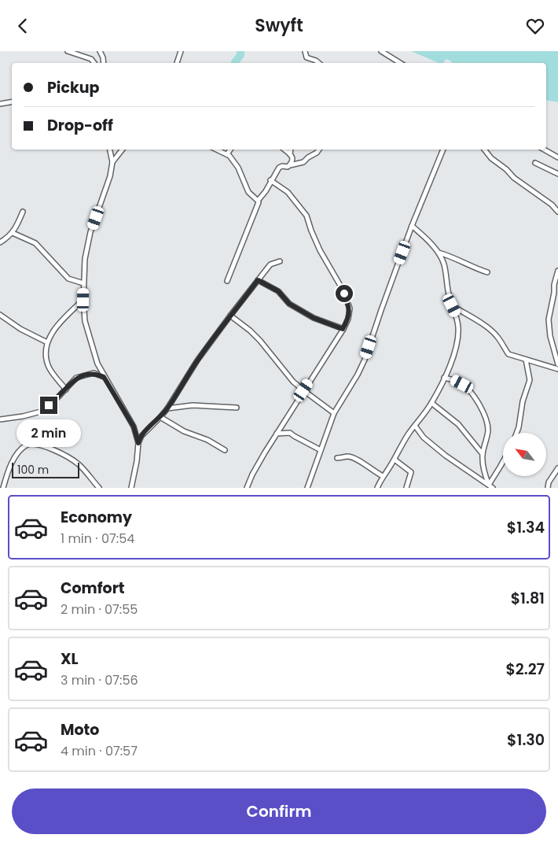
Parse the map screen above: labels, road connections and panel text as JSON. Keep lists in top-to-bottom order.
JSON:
{
  "scale_bar": "100 m",
  "north": "top left",
  "page": {
    "header": "Swyft",
    "banner": ["Pickup", "Drop-off"],
    "bubble": "2 min",
    "scale": "100 m",
    "list": [
      {
        "name": "Economy",
        "note": "1 min · 07:54",
        "value": "$1.34"
      },
      {
        "name": "Comfort",
        "note": "2 min · 07:55",
        "value": "$1.81"
      },
      {
        "name": "XL",
        "note": "3 min · 07:56",
        "value": "$2.27"
      },
      {
        "name": "Moto",
        "note": "4 min · 07:57",
        "value": "$1.30"
      }
    ],
    "buttons": "Confirm"
  }
}
